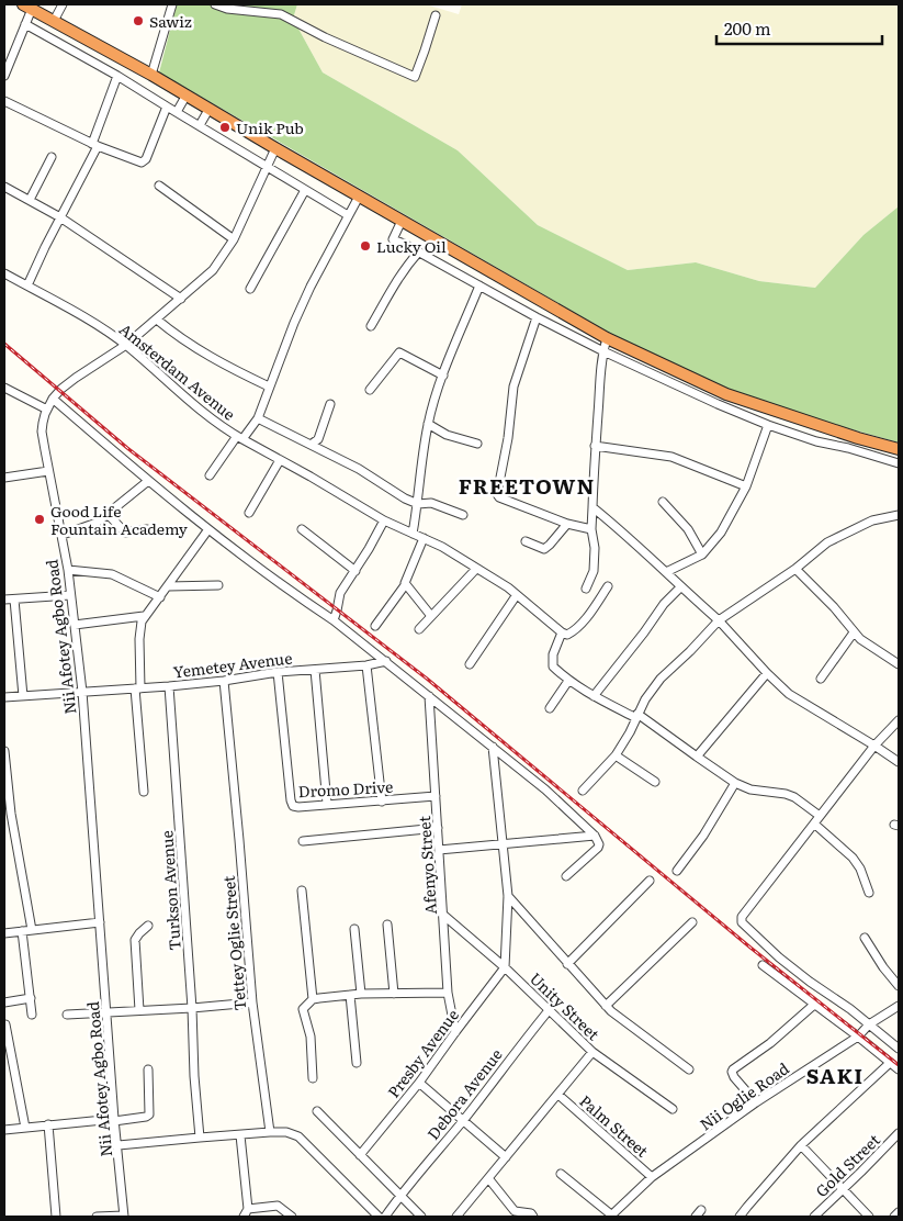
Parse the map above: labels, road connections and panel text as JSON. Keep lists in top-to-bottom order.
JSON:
{
  "streets": {
    "street": [
      "Amsterdam Avenue",
      "Nii Afotey Agbo Road",
      "Yemetey Avenue",
      "Dromo Drive",
      "Afenyo Street",
      "Turkson Avenue",
      "Tettey Oglie Street",
      "Unity Street",
      "Presby Avenue",
      "Debora Avenue",
      "Nii Oglie Road",
      "Palm Street",
      "Gold Street"
    ]
  },
  "crossings": [
    ["Amsterdam Avenue", "Nii Afotey Agbo Road"],
    ["Nii Afotey Agbo Road", "Yemetey Avenue"],
    ["Yemetey Avenue", "Dromo Drive"],
    ["Yemetey Avenue", "Turkson Avenue"],
    ["Yemetey Avenue", "Tettey Oglie Street"],
    ["Dromo Drive", "Afenyo Street"],
    ["Afenyo Street", "Unity Street"],
    ["Afenyo Street", "Presby Avenue"],
    ["Unity Street", "Presby Avenue"],
    ["Unity Street", "Debora Avenue"],
    ["Nii Oglie Road", "Palm Street"]
  ],
  "districts": ["FREETOWN", "SAKI"],
  "places": [
    "Sawiz",
    "Unik Pub",
    "Lucky Oil",
    "Good Life Fountain Academy"
  ],
  "scale_bar": "200 m"
}
